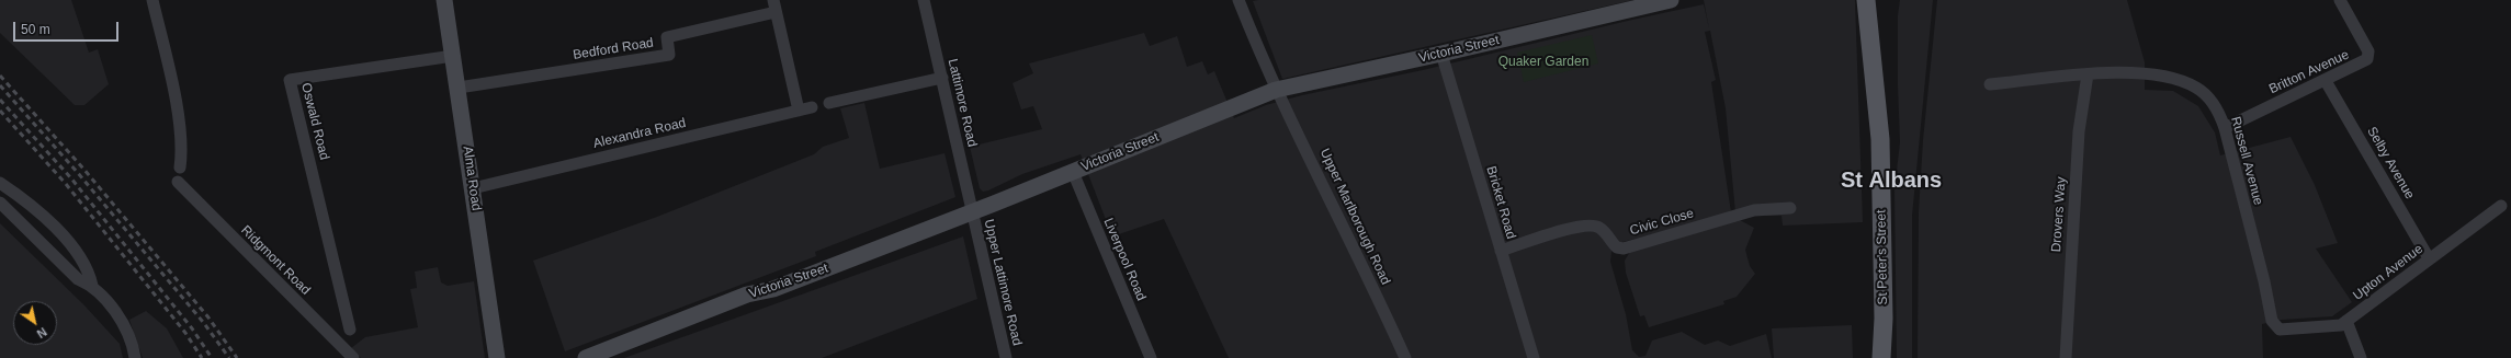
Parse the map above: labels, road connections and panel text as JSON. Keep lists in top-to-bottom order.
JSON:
{
  "streets": {
    "main road": ["Victoria Street", "Alma Road", "St Peter's Street"],
    "street": [
      "Bedford Road",
      "Britton Avenue",
      "Lattimore Road",
      "Oswald Road",
      "Alexandra Road",
      "Russell Avenue",
      "Selby Avenue",
      "Bricket Road",
      "Drovers Way",
      "Upper Marlborough Road",
      "Civic Close",
      "Liverpool Road",
      "Ridgmont Road",
      "Upton Avenue",
      "Upper Lattimore Road"
    ]
  },
  "crossings": [
    ["Bedford Road", "Alma Road"],
    ["Victoria Street", "Lattimore Road"],
    ["Victoria Street", "Bricket Road"],
    ["Victoria Street", "Upper Marlborough Road"],
    ["Victoria Street", "Liverpool Road"],
    ["Victoria Street", "Upper Lattimore Road"],
    ["Britton Avenue", "Russell Avenue"],
    ["Britton Avenue", "Selby Avenue"],
    ["Lattimore Road", "Upper Lattimore Road"],
    ["Oswald Road", "Alma Road"],
    ["Alexandra Road", "Alma Road"],
    ["Russell Avenue", "Drovers Way"],
    ["Russell Avenue", "Upton Avenue"],
    ["Selby Avenue", "Upton Avenue"],
    ["Bricket Road", "Civic Close"]
  ],
  "districts": ["St Albans"],
  "parks": ["Quaker Garden"],
  "scale_bar": "50 m",
  "north": "bottom right"
}
